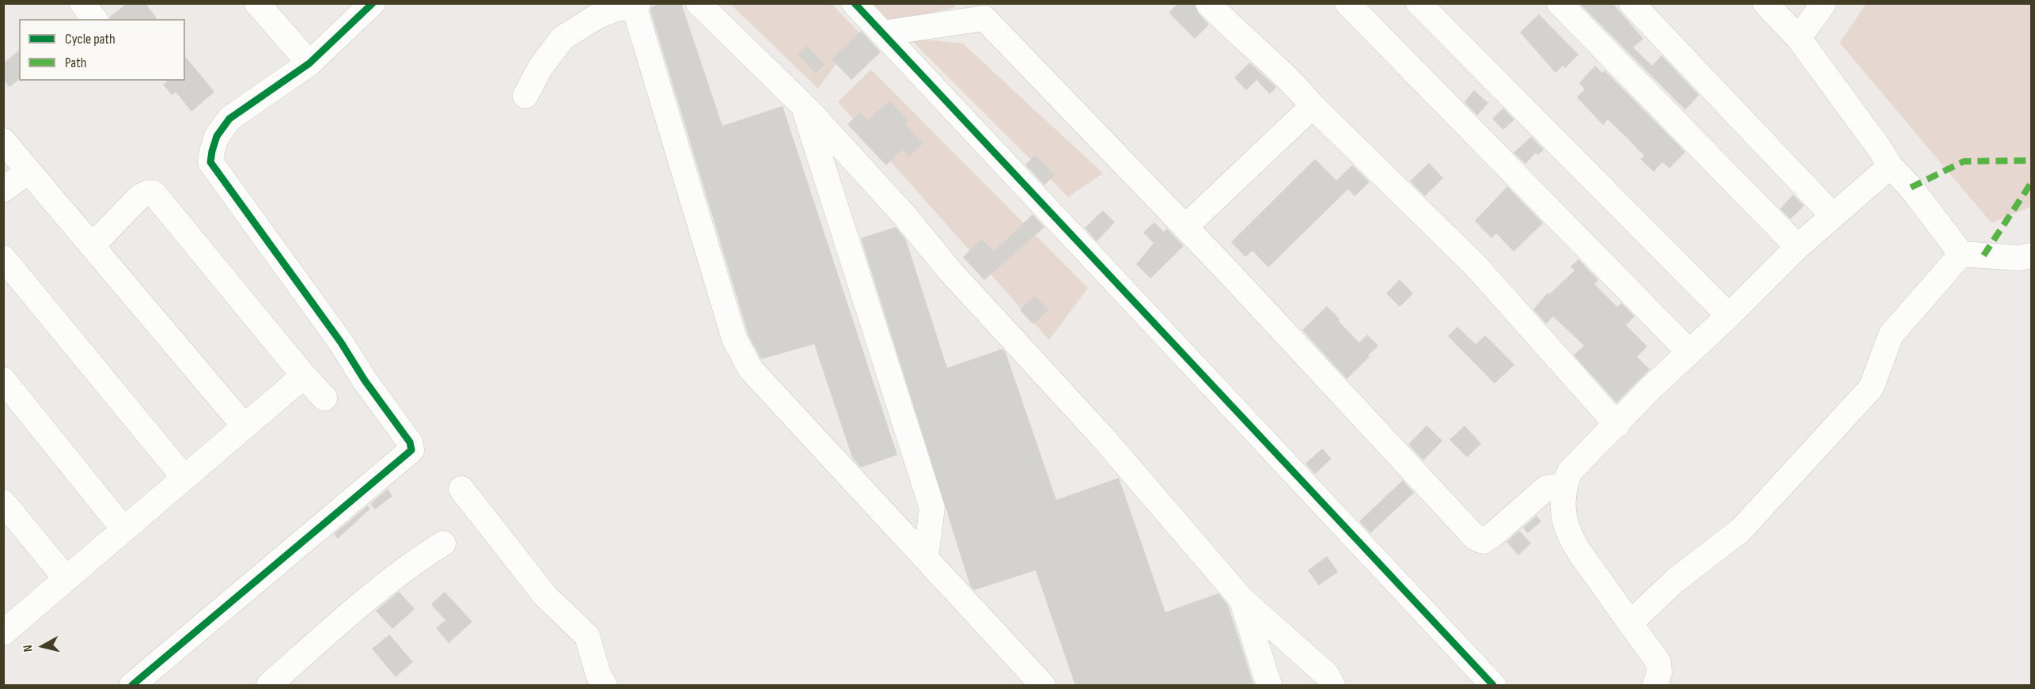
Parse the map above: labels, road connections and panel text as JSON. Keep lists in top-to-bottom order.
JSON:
{
  "legend": ["Cycle path", "Path"],
  "north": "left"
}
